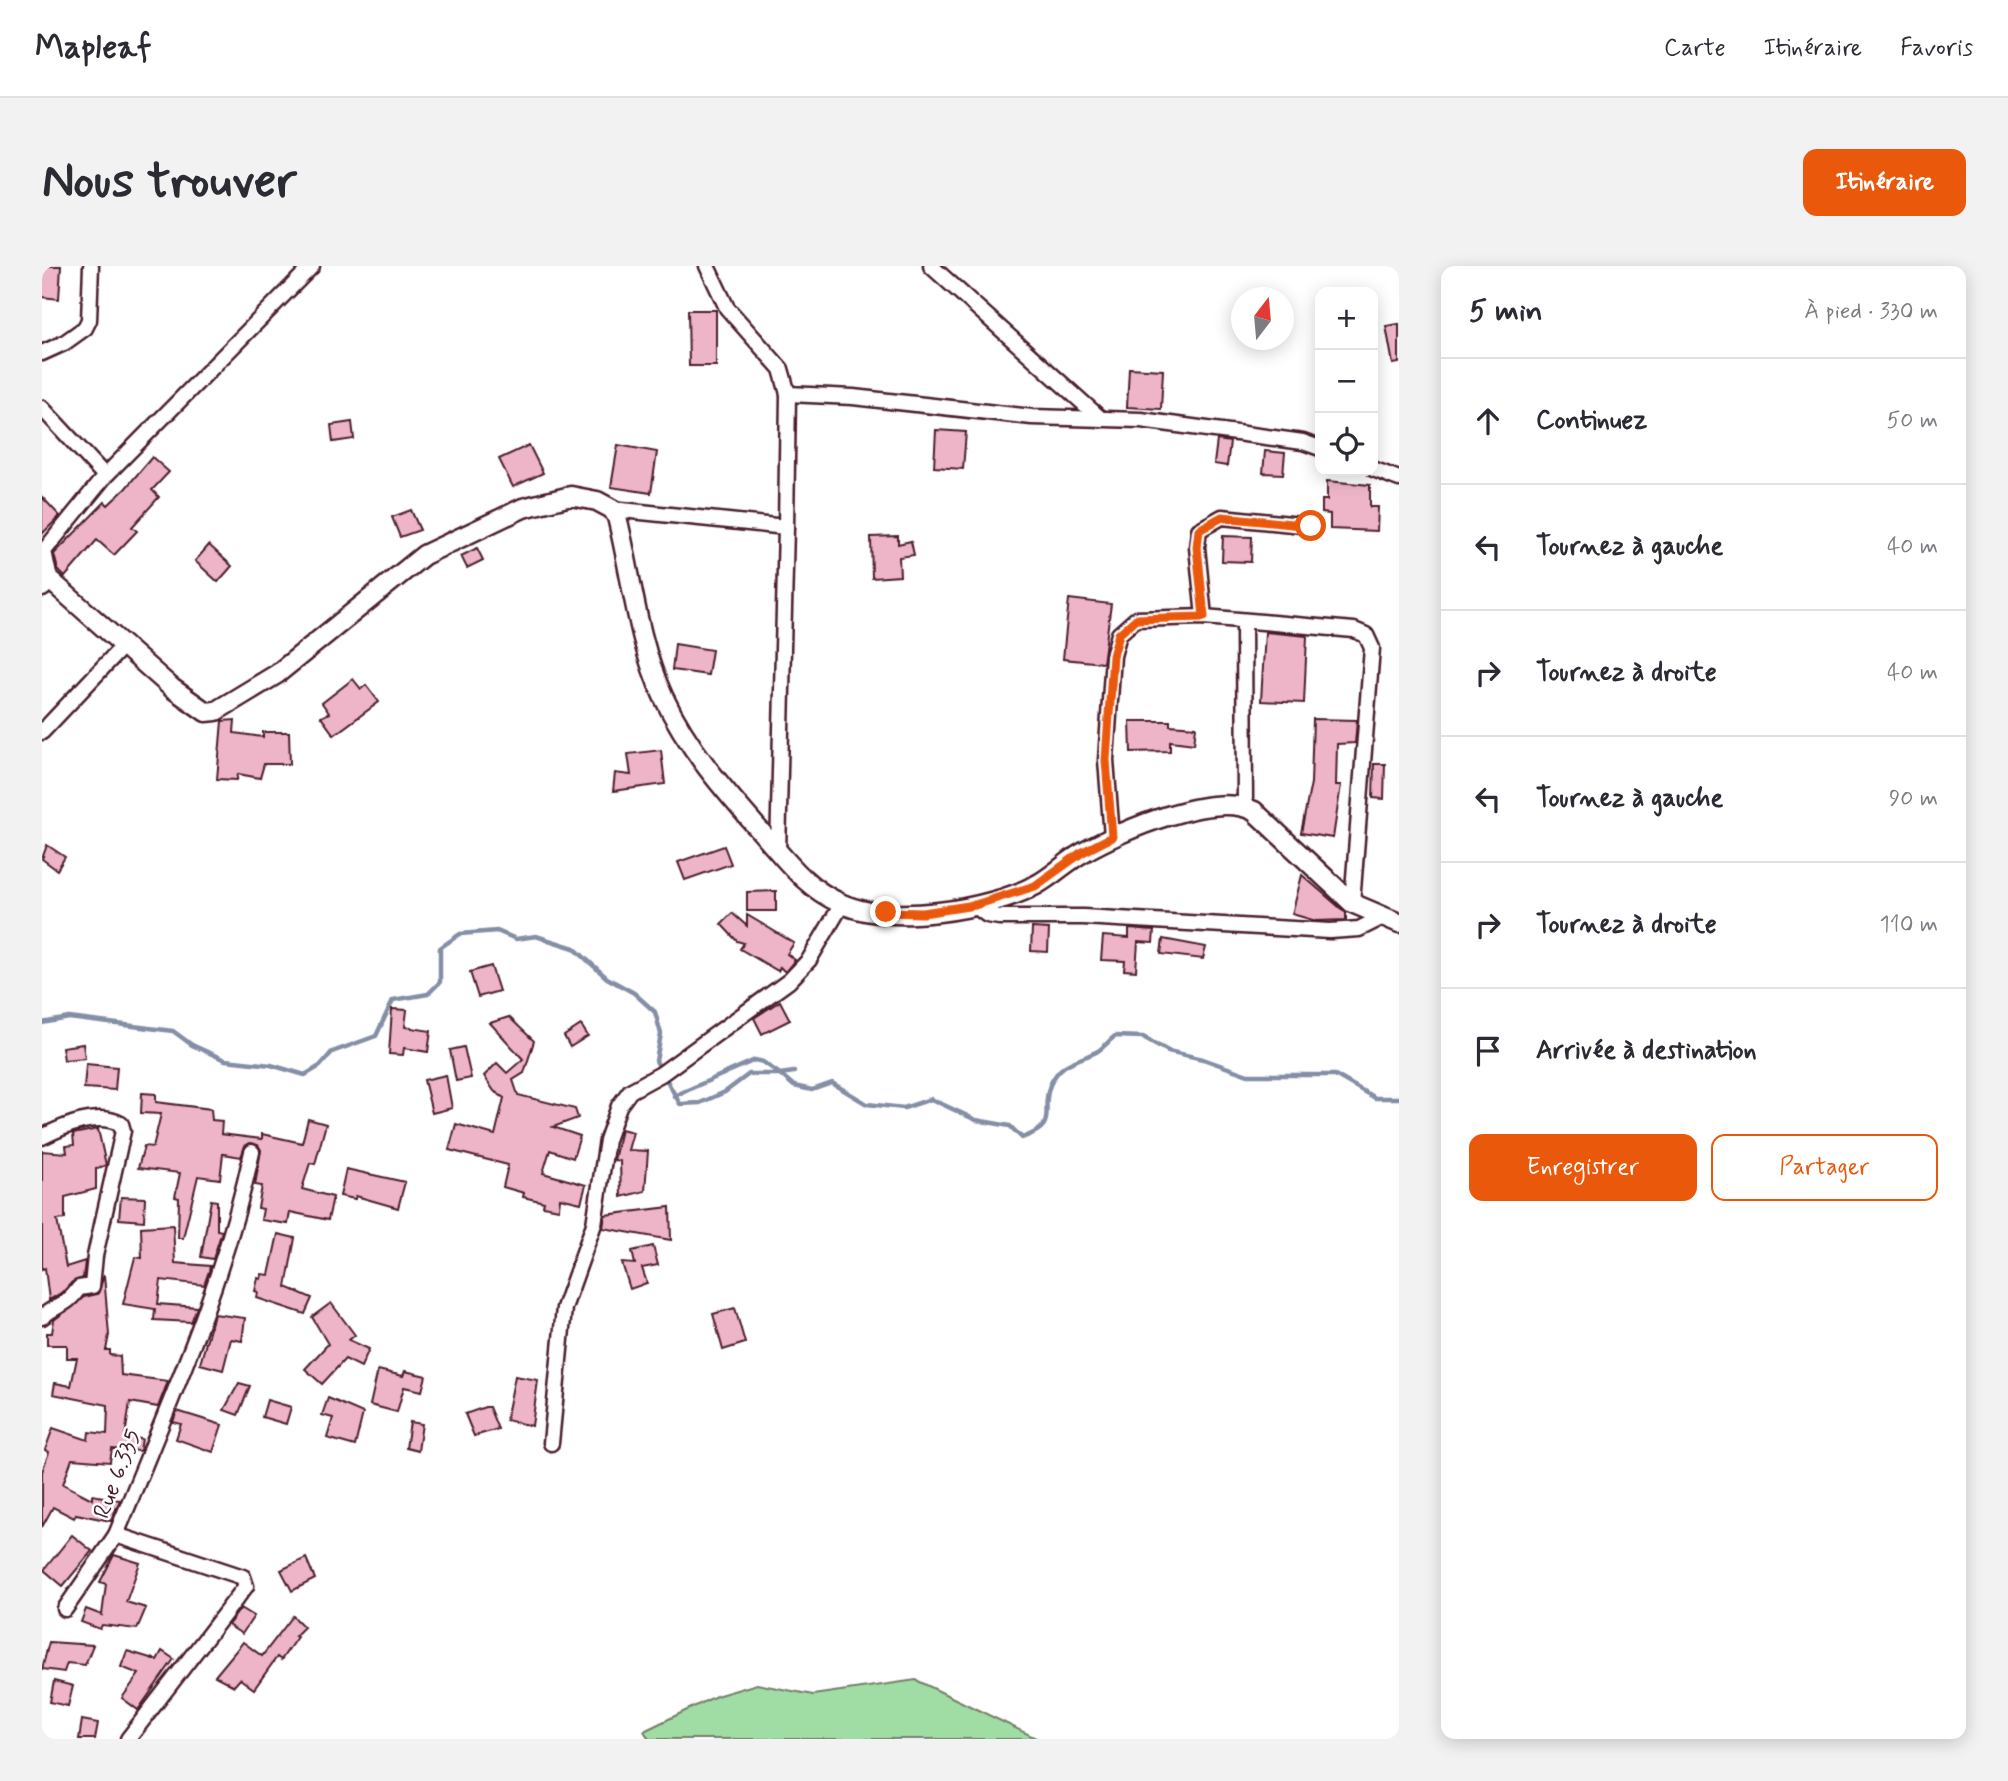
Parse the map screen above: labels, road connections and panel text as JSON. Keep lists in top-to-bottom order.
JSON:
{
  "streets": {
    "street": ["Rue 6.335"]
  },
  "north": "top",
  "page": {
    "header": "Mapleaf",
    "nav": ["Carte", "Itinéraire", "Favoris"],
    "buttons": [
      "Itinéraire",
      ["Enregistrer", "Partager"]
    ],
    "title": "Nous trouver",
    "heading": ["5 min", "À pied · 330 m"],
    "map_buttons": ["+", "−"],
    "list": [
      ["Continuez", "50 m"],
      ["Tournez à gauche", "40 m"],
      ["Tournez à droite", "40 m"],
      ["Tournez à gauche", "90 m"],
      ["Tournez à droite", "110 m"],
      "Arrivée à destination"
    ]
  }
}
